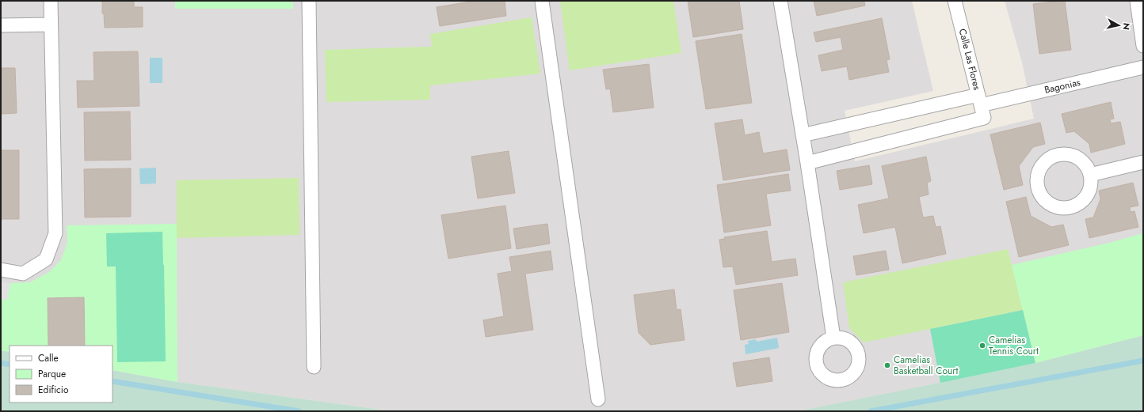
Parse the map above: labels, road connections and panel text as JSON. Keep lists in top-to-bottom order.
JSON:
{
  "streets": {
    "street": ["Calle Las Flores", "Bagonias"]
  },
  "crossings": [
    ["Calle Las Flores", "Bagonias"]
  ],
  "places": ["Camelias Tennis Court", "Camelias Basketball Court"],
  "legend": ["Calle", "Parque", "Edificio"],
  "north": "right"
}
